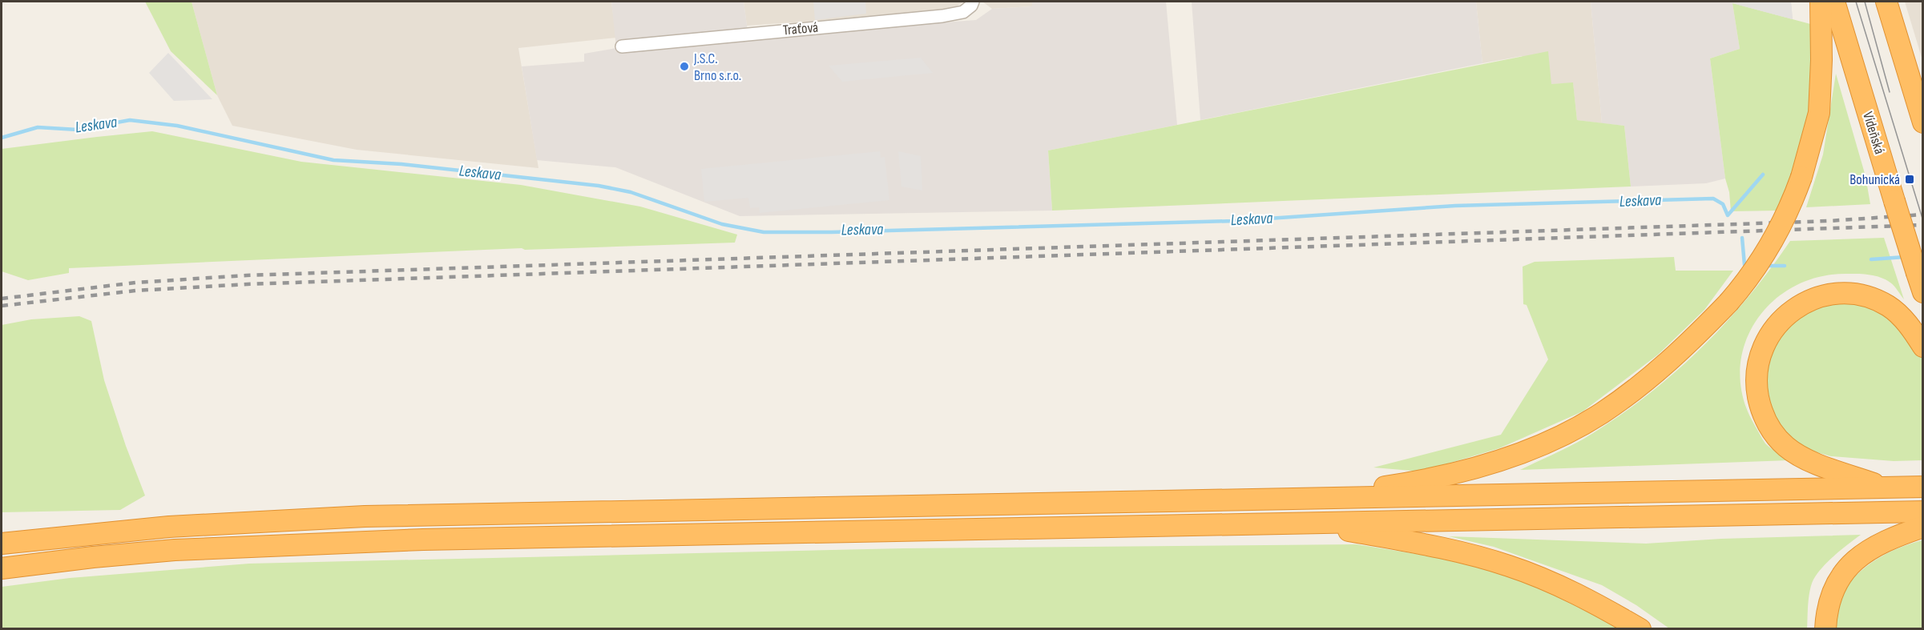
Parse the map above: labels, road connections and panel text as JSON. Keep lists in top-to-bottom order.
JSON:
{
  "streets": {
    "highway": ["Vídeňská"],
    "street": ["Traťová"]
  },
  "water": ["Leskava"],
  "places": {
    "other": ["J.S.C. Brno s.r.o."],
    "transit": ["Bohunická"]
  }
}
